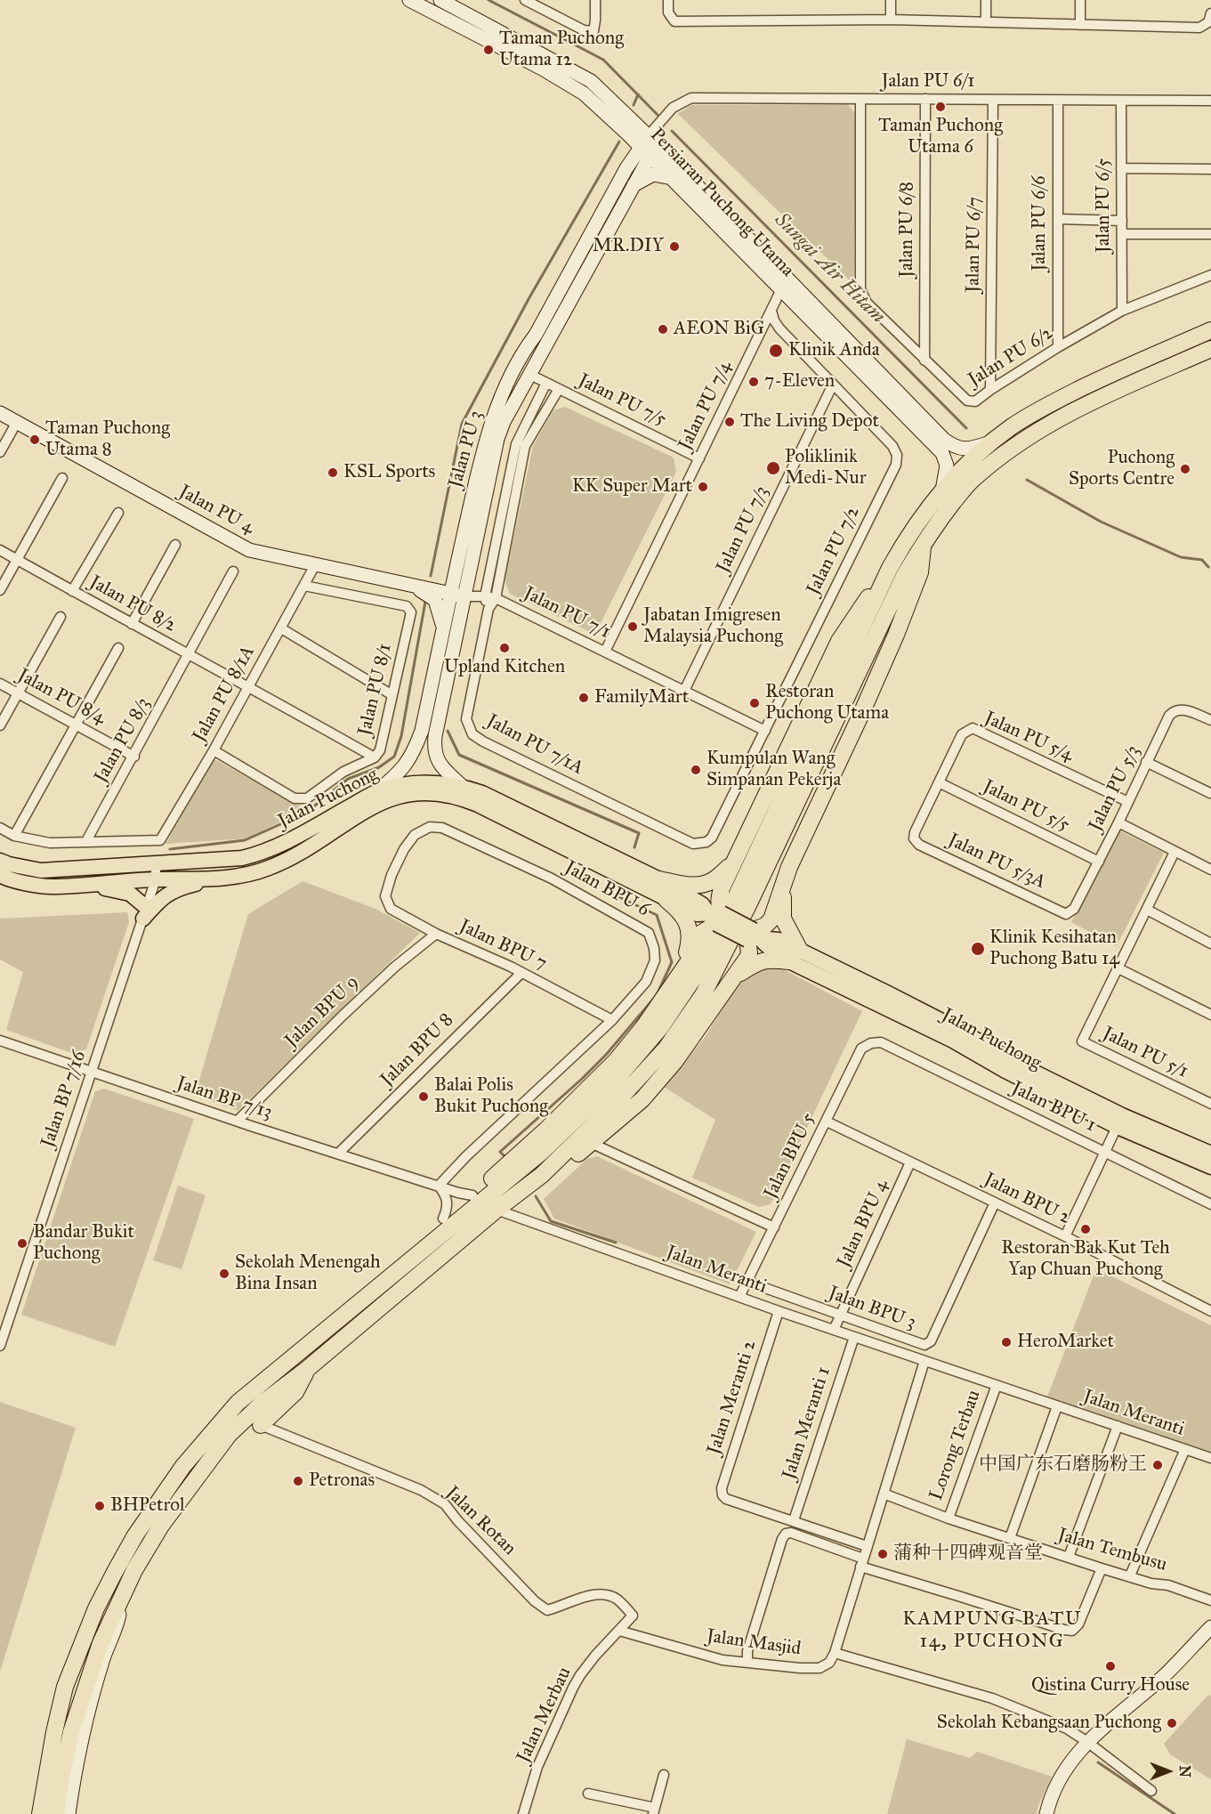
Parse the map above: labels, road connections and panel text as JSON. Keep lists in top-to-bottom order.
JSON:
{
  "streets": {
    "main road": ["Jalan Puchong"],
    "street": [
      "Jalan PU 6/1",
      "Persiaran Puchong Utama",
      "Jalan PU 6/5",
      "Jalan PU 6/6",
      "Jalan PU 6/8",
      "Jalan PU 6/7",
      "Jalan PU 6/2",
      "Jalan PU 7/5",
      "Jalan PU 7/4",
      "Jalan PU 3",
      "Jalan PU 4",
      "Jalan PU 7/3",
      "Jalan PU 7/2",
      "Jalan PU 8/2",
      "Jalan PU 7/1",
      "Jalan PU 8/1",
      "Jalan PU 8/1A",
      "Jalan PU 8/4",
      "Jalan PU 5/4",
      "Jalan PU 8/3",
      "Jalan PU 7/1A",
      "Jalan PU 5/3",
      "Jalan PU 5/5",
      "Jalan PU 5/3A",
      "Jalan BPU 6",
      "Jalan BPU 7",
      "Jalan BPU 9",
      "Jalan BPU 8",
      "Jalan PU 5/1",
      "Jalan BP 7/13",
      "Jalan BP 7/16",
      "Jalan BPU 1",
      "Jalan BPU 5",
      "Jalan BPU 2",
      "Jalan BPU 4",
      "Jalan Meranti",
      "Jalan BPU 3",
      "Jalan Meranti 2",
      "Jalan Meranti 1",
      "Lorong Terbau",
      "Jalan Rotan",
      "Jalan Tembusu",
      "Jalan Masjid",
      "Jalan Merbau"
    ]
  },
  "crossings": [
    ["Jalan PU 6/1", "Persiaran Puchong Utama"],
    ["Jalan PU 6/1", "Jalan PU 6/5"],
    ["Jalan PU 6/1", "Jalan PU 6/6"],
    ["Jalan PU 6/1", "Jalan PU 6/8"],
    ["Jalan PU 6/1", "Jalan PU 6/7"],
    ["Jalan PU 6/1", "Jalan PU 6/2"],
    ["Jalan PU 6/1", "Jalan PU 3"],
    ["Persiaran Puchong Utama", "Jalan PU 7/4"],
    ["Persiaran Puchong Utama", "Jalan PU 3"],
    ["Jalan PU 6/5", "Jalan PU 6/2"],
    ["Jalan PU 6/6", "Jalan PU 6/2"],
    ["Jalan PU 6/8", "Jalan PU 6/2"],
    ["Jalan PU 6/7", "Jalan PU 6/2"],
    ["Jalan PU 7/5", "Jalan PU 7/4"],
    ["Jalan PU 7/5", "Jalan PU 3"],
    ["Jalan PU 7/5", "Jalan PU 7/1A"],
    ["Jalan PU 7/4", "Jalan PU 7/2"],
    ["Jalan PU 7/4", "Jalan PU 7/1"],
    ["Jalan PU 3", "Jalan PU 4"],
    ["Jalan PU 3", "Jalan PU 7/1"],
    ["Jalan PU 3", "Jalan Puchong"],
    ["Jalan PU 4", "Jalan PU 7/1"],
    ["Jalan PU 4", "Jalan PU 8/1A"],
    ["Jalan PU 7/3", "Jalan PU 7/2"],
    ["Jalan PU 7/3", "Jalan PU 7/1"],
    ["Jalan PU 7/2", "Jalan PU 7/1"],
    ["Jalan PU 7/2", "Jalan PU 7/1A"],
    ["Jalan PU 8/2", "Jalan PU 8/1"],
    ["Jalan PU 8/2", "Jalan PU 8/1A"],
    ["Jalan PU 8/2", "Jalan PU 8/3"],
    ["Jalan PU 7/1", "Jalan PU 7/1A"],
    ["Jalan PU 8/1", "Jalan PU 8/1A"],
    ["Jalan PU 8/1A", "Jalan PU 8/3"],
    ["Jalan PU 8/4", "Jalan PU 8/3"],
    ["Jalan PU 5/4", "Jalan PU 5/3"],
    ["Jalan PU 5/4", "Jalan PU 5/5"],
    ["Jalan PU 5/4", "Jalan PU 5/3A"],
    ["Jalan PU 5/3", "Jalan PU 5/5"],
    ["Jalan PU 5/3", "Jalan PU 5/3A"],
    ["Jalan Puchong", "Jalan BP 7/16"],
    ["Jalan BPU 6", "Jalan BPU 7"],
    ["Jalan BPU 6", "Jalan BP 7/13"],
    ["Jalan BPU 7", "Jalan BPU 9"],
    ["Jalan BPU 7", "Jalan BPU 8"],
    ["Jalan BPU 9", "Jalan BP 7/13"],
    ["Jalan BPU 8", "Jalan BP 7/13"],
    ["Jalan BP 7/13", "Jalan BP 7/16"],
    ["Jalan BPU 1", "Jalan BPU 5"],
    ["Jalan BPU 5", "Jalan BPU 2"],
    ["Jalan BPU 5", "Jalan Meranti"],
    ["Jalan BPU 5", "Jalan BPU 3"],
    ["Jalan BPU 2", "Jalan BPU 4"],
    ["Jalan BPU 2", "Jalan BPU 3"],
    ["Jalan BPU 4", "Jalan Meranti"],
    ["Jalan BPU 4", "Jalan BPU 3"],
    ["Jalan Meranti", "Jalan Meranti 2"],
    ["Jalan Meranti", "Jalan Meranti 1"],
    ["Jalan Meranti", "Lorong Terbau"],
    ["Jalan Meranti 2", "Jalan Meranti 1"],
    ["Lorong Terbau", "Jalan Tembusu"],
    ["Jalan Rotan", "Jalan Merbau"],
    ["Jalan Masjid", "Jalan Merbau"]
  ],
  "districts": ["KAMPUNG BATU 14, PUCHONG"],
  "water": ["Sungai Air Hitam"],
  "places": [
    "Taman Puchong Utama 12",
    "Taman Puchong Utama 6",
    "MR.DIY",
    "AEON BiG",
    "Klinik Anda",
    "7-Eleven",
    "The Living Depot",
    "Taman Puchong Utama 8",
    "Poliklinik Medi-Nur",
    "Puchong Sports Centre",
    "KSL Sports",
    "KK Super Mart",
    "Jabatan Imigresen Malaysia Puchong",
    "Upland Kitchen",
    "FamilyMart",
    "Restoran Puchong Utama",
    "Kumpulan Wang Simpanan Pekerja",
    "Klinik Kesihatan Puchong Batu 14",
    "Balai Polis Bukit Puchong",
    "Restoran Bak Kut Teh Yap Chuan Puchong",
    "Bandar Bukit Puchong",
    "Sekolah Menengah Bina Insan",
    "HeroMarket",
    "中国广东石磨肠粉王",
    "Petronas",
    "BHPetrol",
    "蒲种十四碑观音堂",
    "Qistina Curry House",
    "Sekolah Kebangsaan Puchong"
  ],
  "north": "right"
}
